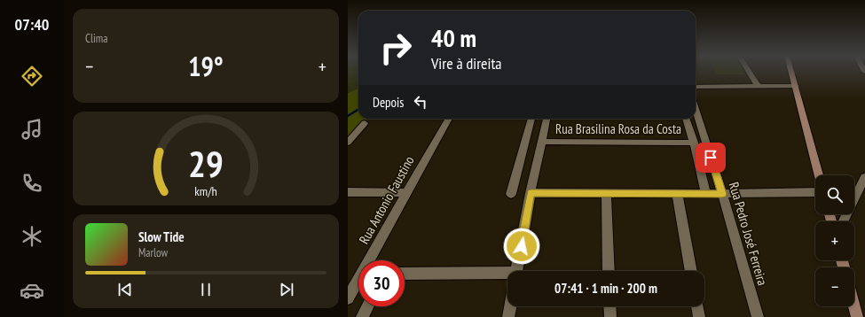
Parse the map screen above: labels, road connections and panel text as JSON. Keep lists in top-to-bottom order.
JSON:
{
  "streets": {
    "street": ["Rua Brasilina Rosa da Costa", "Rua Antonio Faustino", "Rua Pedro José Ferreira"]
  },
  "page": {
    "tabs": "07:40",
    "tile": "Clima",
    "turn": ["40 m", "Vire à direita"],
    "heat": ["−", "19°", "+"],
    "then": "Depois",
    "map_buttons": ["+", "−"],
    "song": ["Slow Tide", "Marlow"],
    "limit": "30",
    "trip": "07:41 · 1 min · 200 m",
    "gauge": ["29", "km/h"]
  }
}
